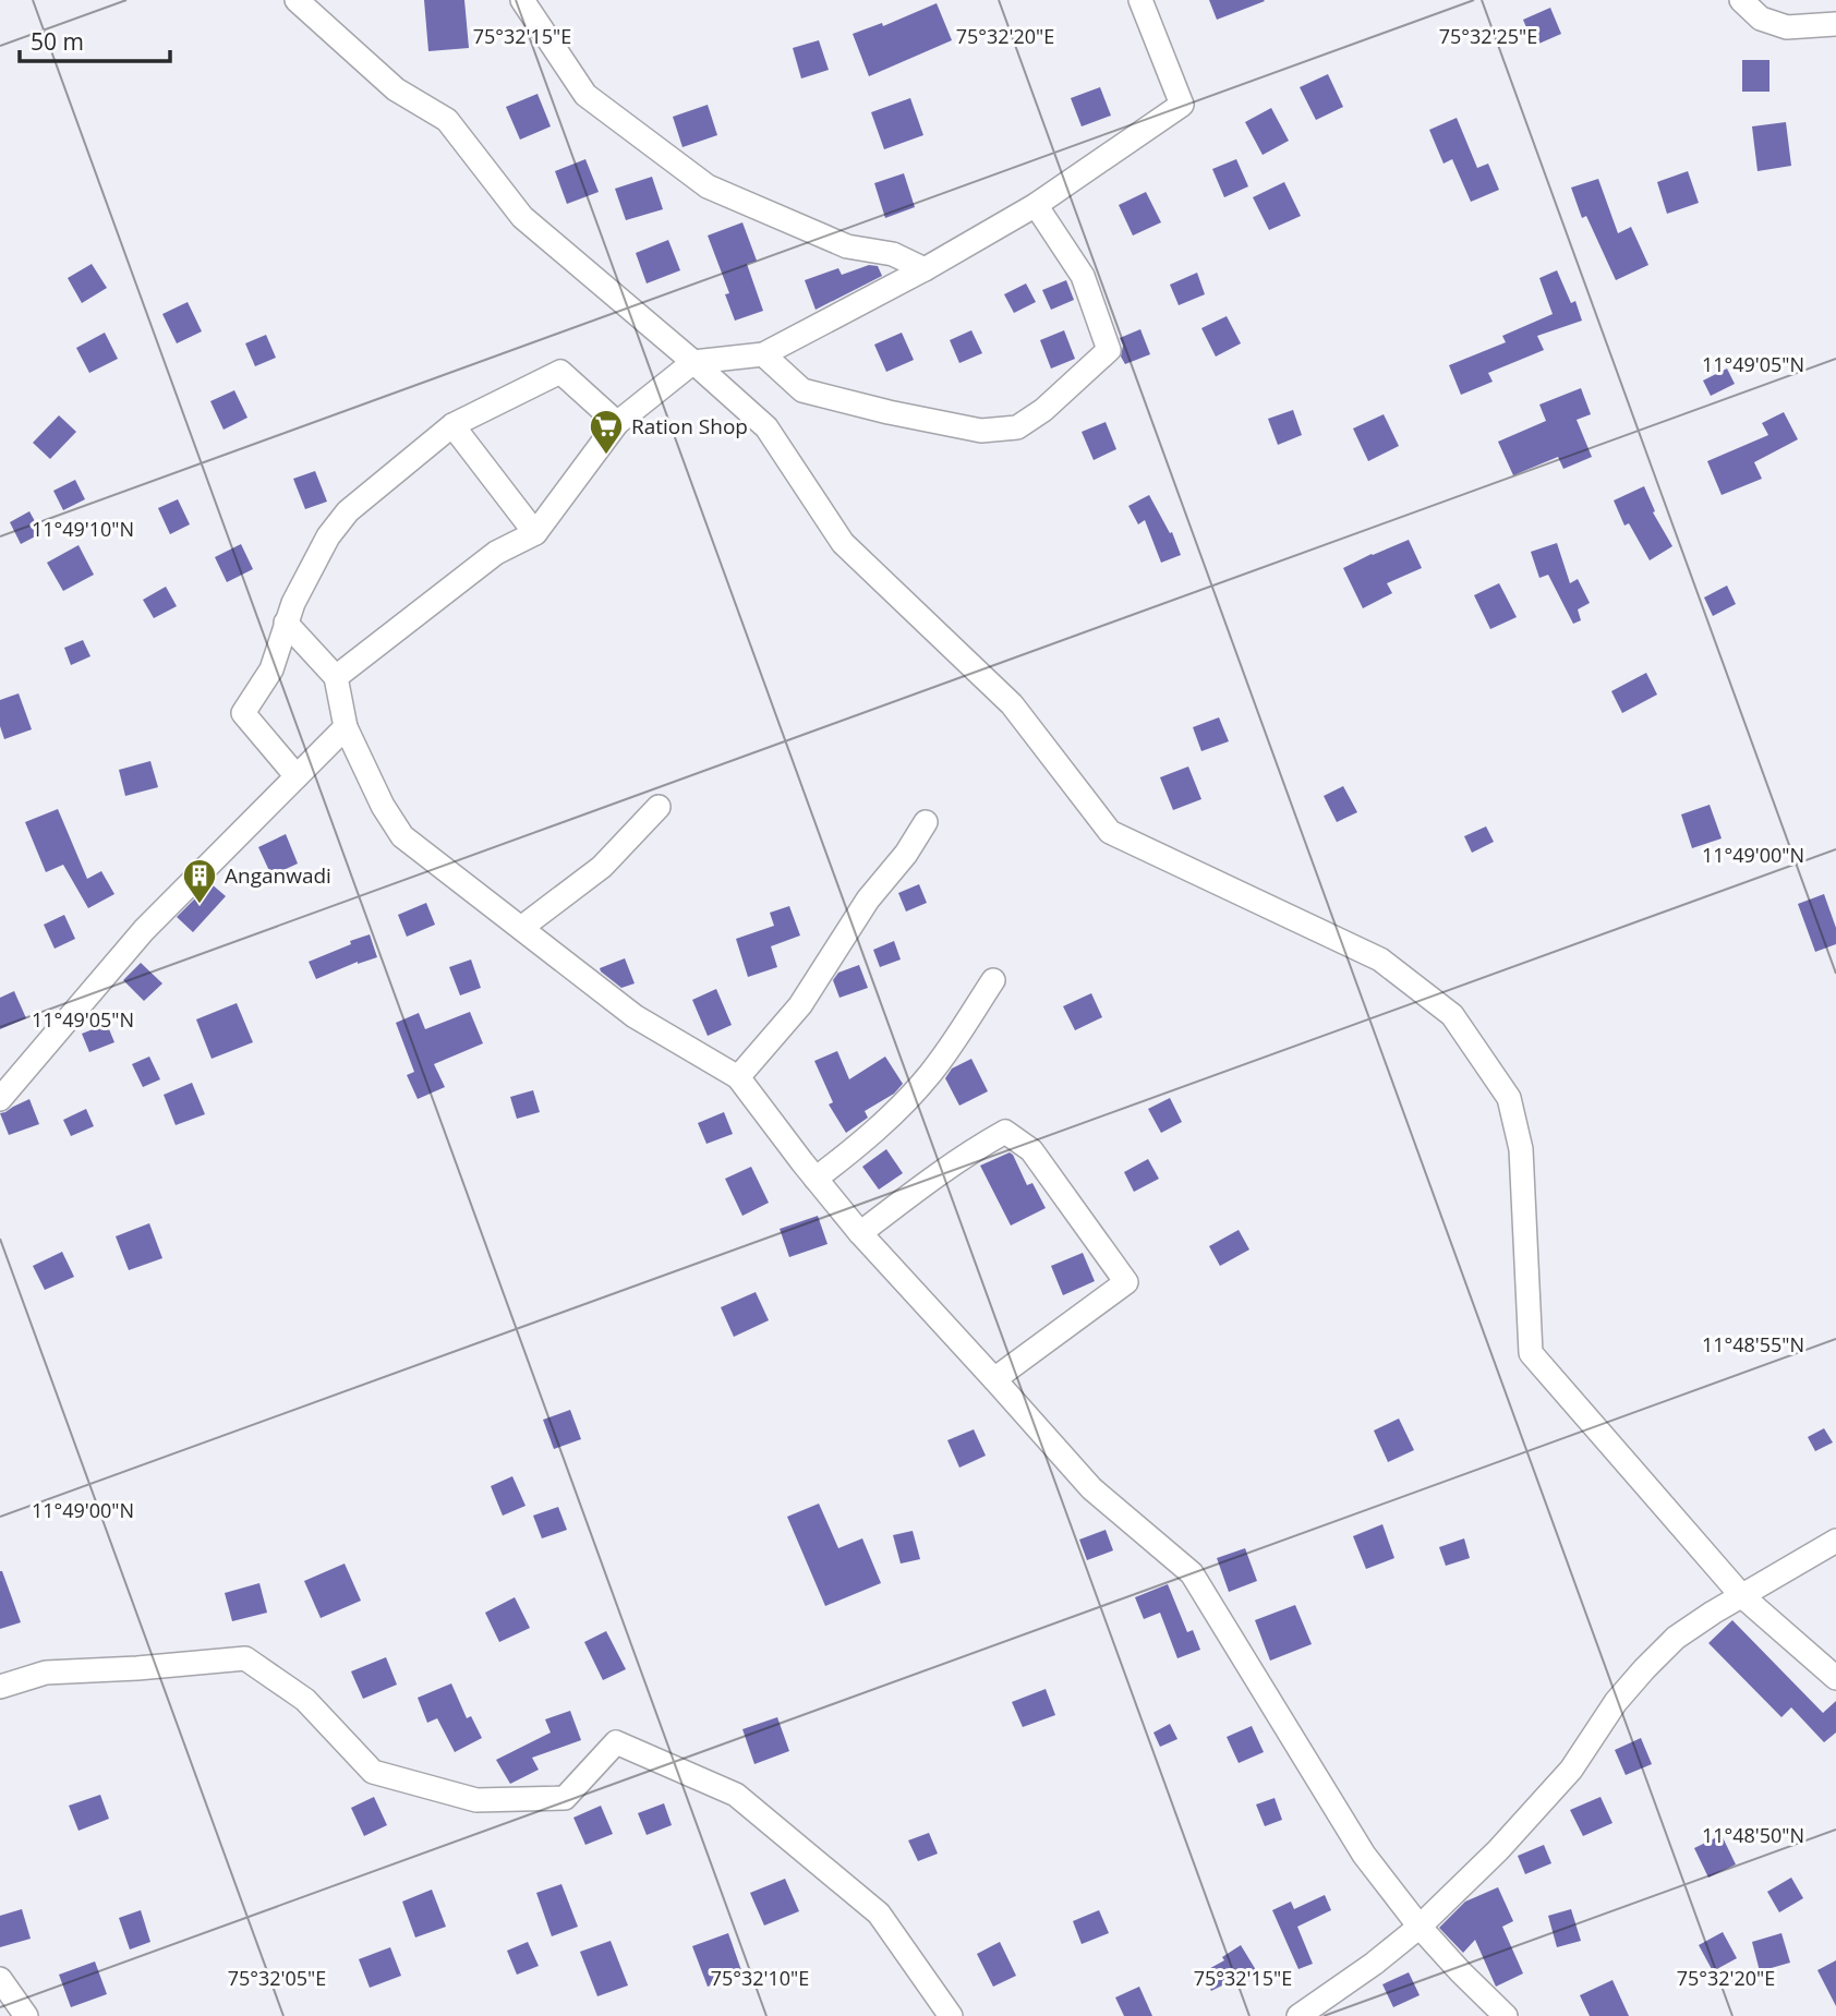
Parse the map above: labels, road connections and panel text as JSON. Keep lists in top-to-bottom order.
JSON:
{
  "places": {
    "supermarket": ["Ration Shop"],
    "building": ["Anganwadi"]
  },
  "scale_bar": "50 m",
  "coordinates": [
    "75°32'25\"E",
    "75°32'15\"E",
    "75°32'20\"E",
    "11°49'05\"N",
    "11°49'10\"N",
    "11°49'00\"N",
    "11°48'55\"N",
    "11°48'50\"N",
    "75°32'05\"E",
    "75°32'10\"E"
  ]
}
